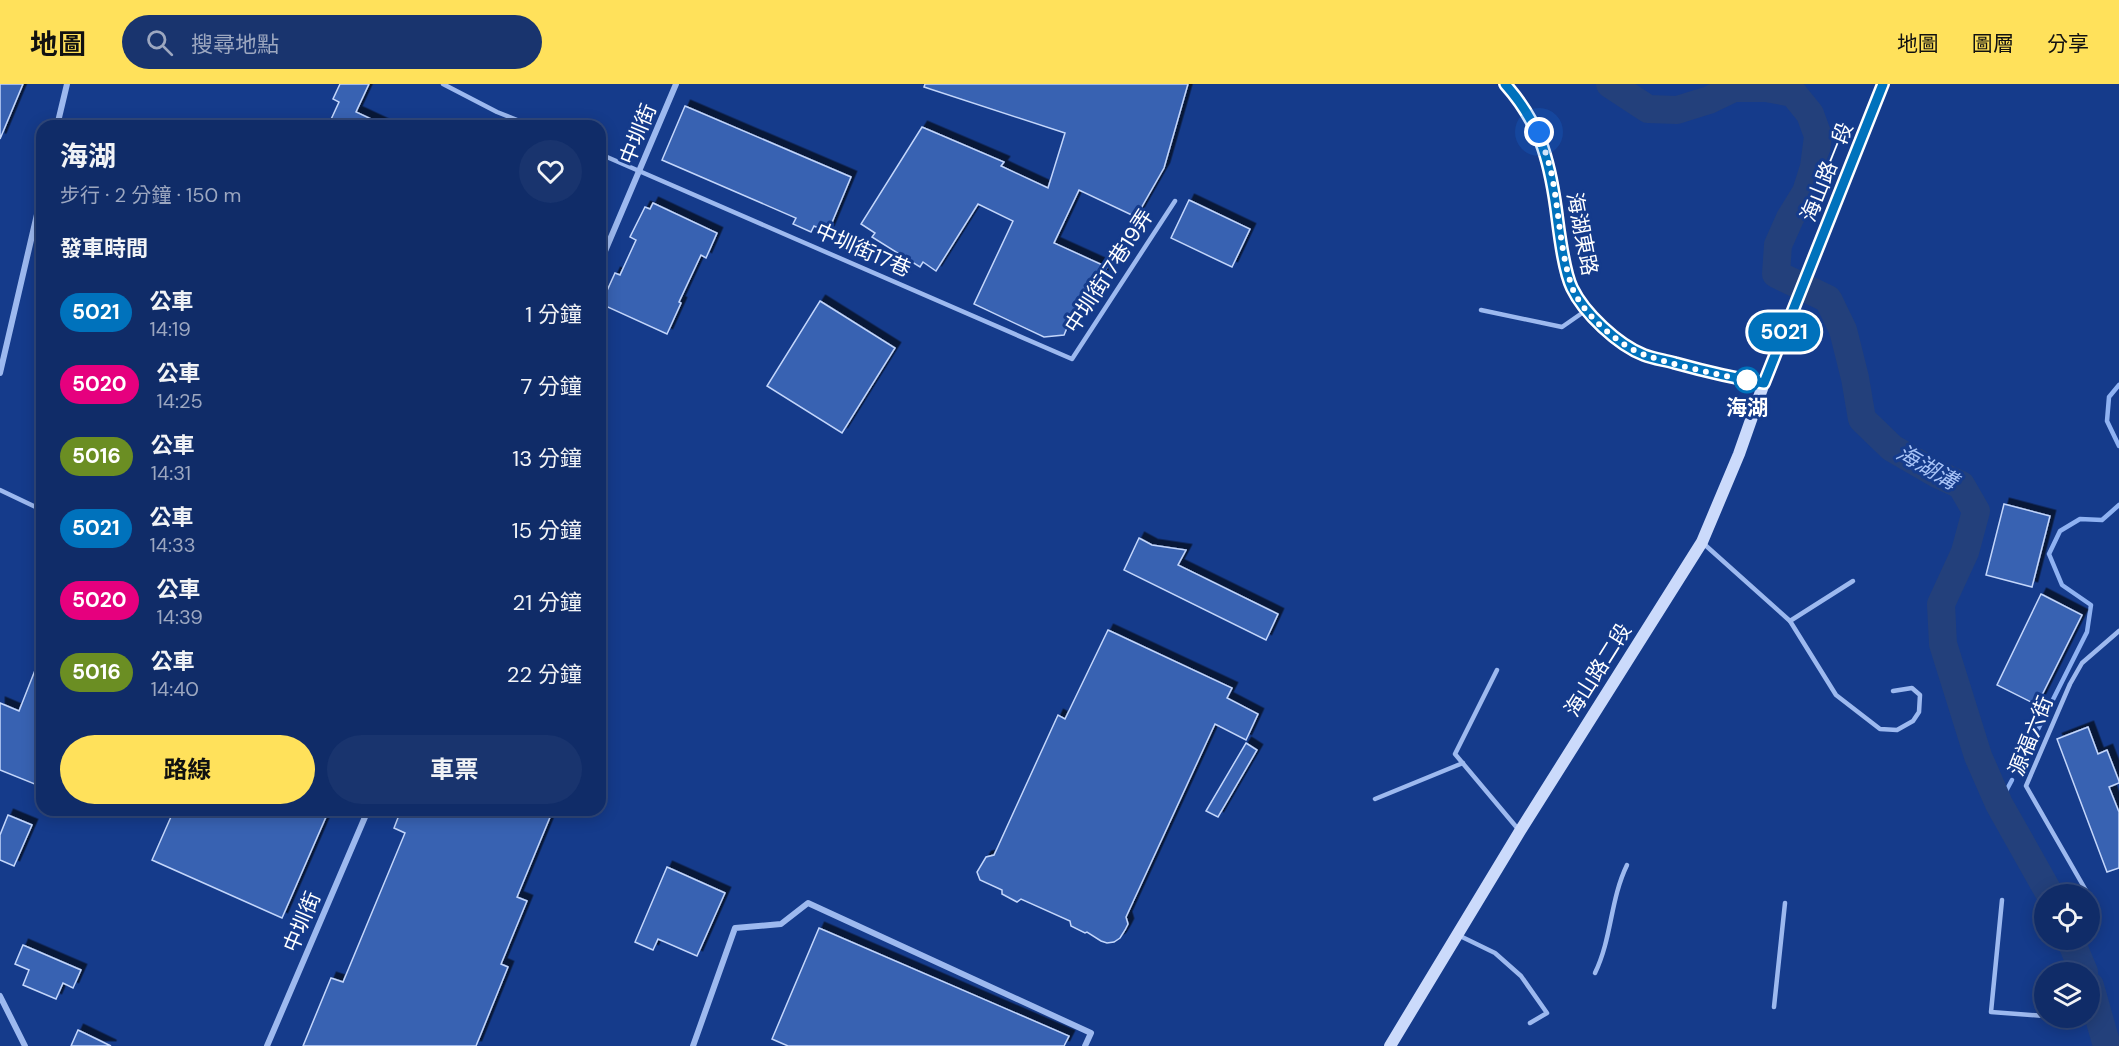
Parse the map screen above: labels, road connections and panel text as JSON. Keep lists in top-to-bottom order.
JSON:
{
  "streets": {
    "main road": ["海山路一段", "海湖東路", "海山路二段"],
    "street": ["中圳街"],
    "lane": ["中圳街17巷", "中圳街17巷19弄", "源福六街"]
  },
  "crossings": [
    ["中圳街", "中圳街17巷"],
    ["海山路一段", "海山路二段"],
    ["海湖東路", "海山路二段"],
    ["中圳街17巷", "中圳街17巷19弄"]
  ],
  "water": ["海湖溝"],
  "places": ["海湖"],
  "lines": ["bus line 5021"],
  "page": {
    "header": "地圖",
    "search": "搜尋地點",
    "nav": ["地圖", "圖層", "分享"],
    "on_map": "5021",
    "heading": [
      ["海湖", "步行 · 2 分鐘 · 150 m"],
      "發車時間"
    ],
    "list": [
      {
        "mark": "5021",
        "name": "公車",
        "note": "14:19",
        "value": "1 分鐘"
      },
      {
        "mark": "5020",
        "name": "公車",
        "note": "14:25",
        "value": "7 分鐘"
      },
      {
        "mark": "5016",
        "name": "公車",
        "note": "14:31",
        "value": "13 分鐘"
      },
      {
        "mark": "5021",
        "name": "公車",
        "note": "14:33",
        "value": "15 分鐘"
      },
      {
        "mark": "5020",
        "name": "公車",
        "note": "14:39",
        "value": "21 分鐘"
      },
      {
        "mark": "5016",
        "name": "公車",
        "note": "14:40",
        "value": "22 分鐘"
      }
    ],
    "buttons": ["路線", "車票"]
  }
}
